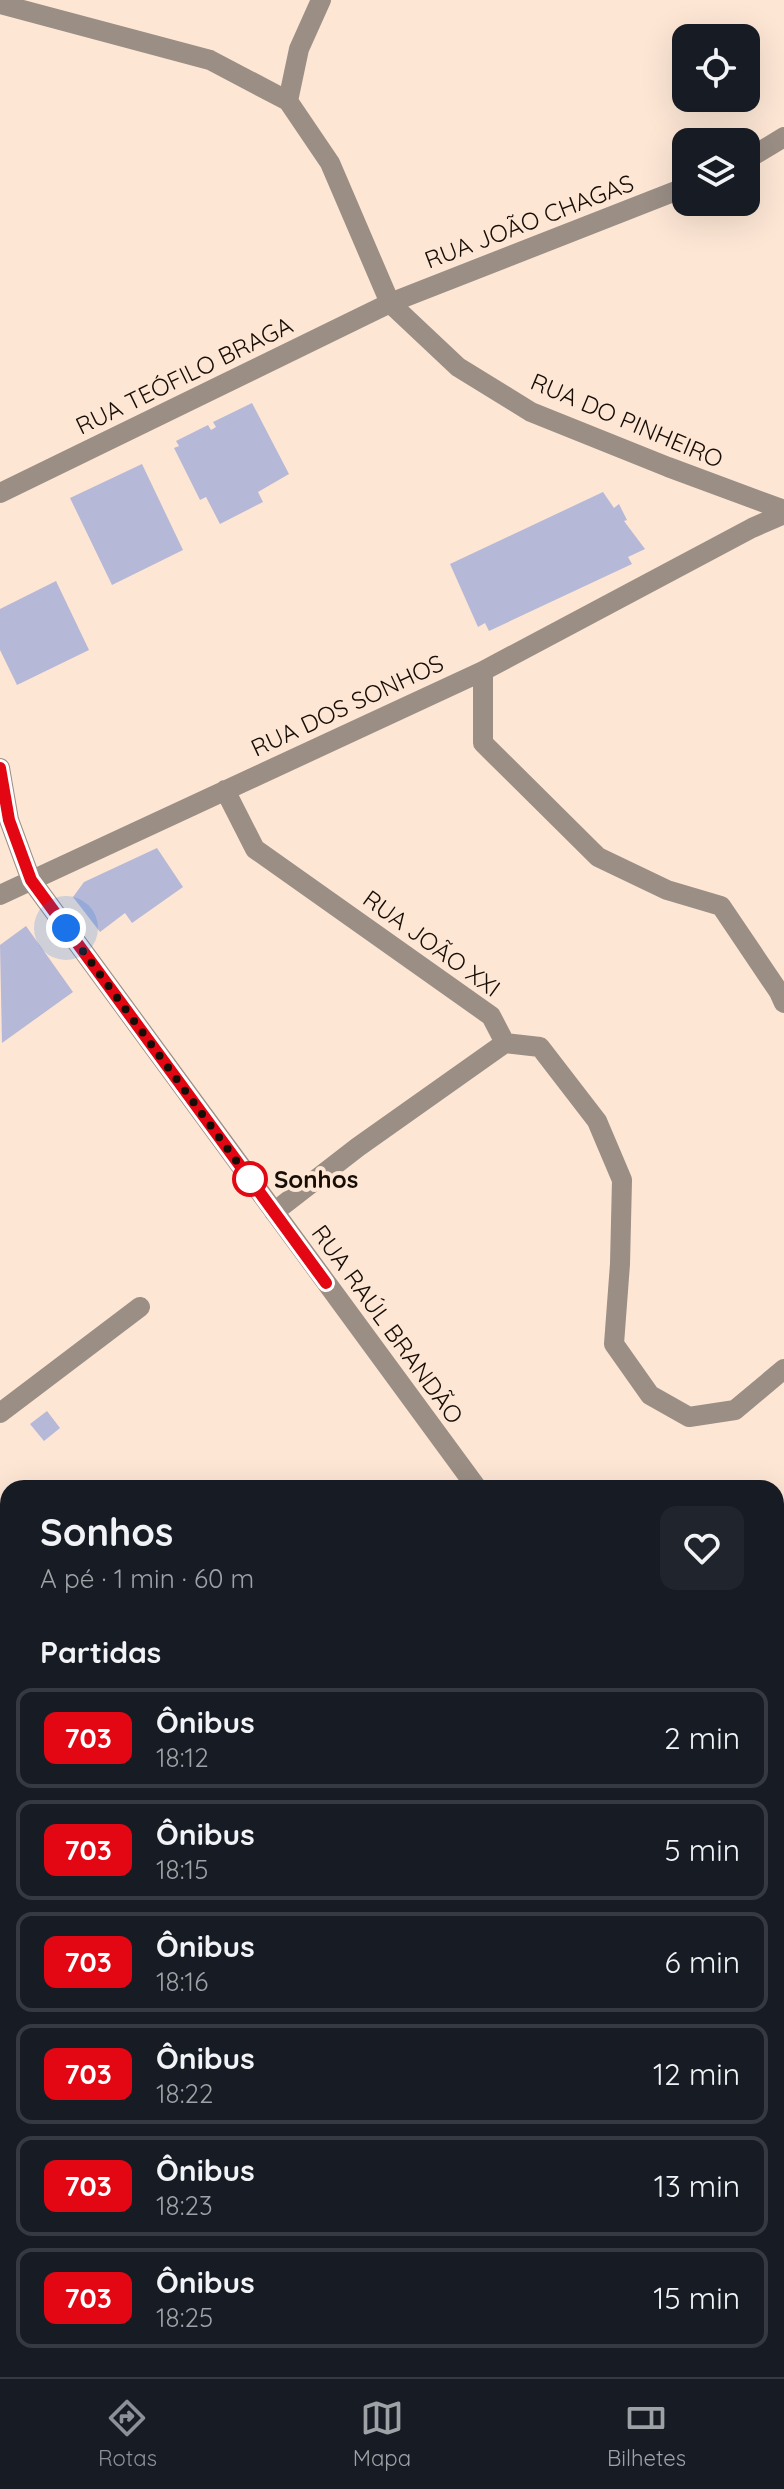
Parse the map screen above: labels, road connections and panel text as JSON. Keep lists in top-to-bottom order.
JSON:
{
  "streets": {
    "street": [
      "RUA JOÃO CHAGAS",
      "RUA TEÓFILO BRAGA",
      "RUA DO PINHEIRO",
      "RUA DOS SONHOS",
      "RUA JOÃO XXI",
      "RUA RAÚL BRANDÃO"
    ]
  },
  "crossings": [
    ["RUA JOÃO CHAGAS", "RUA TEÓFILO BRAGA"],
    ["RUA JOÃO CHAGAS", "RUA DO PINHEIRO"],
    ["RUA TEÓFILO BRAGA", "RUA DO PINHEIRO"],
    ["RUA DO PINHEIRO", "RUA DOS SONHOS"],
    ["RUA DOS SONHOS", "RUA JOÃO XXI"],
    ["RUA DOS SONHOS", "RUA RAÚL BRANDÃO"]
  ],
  "places": ["Sonhos"],
  "lines": ["bus line 703"],
  "page": {
    "heading": [
      ["Sonhos", "A pé · 1 min · 60 m"],
      "Partidas"
    ],
    "list": [
      {
        "mark": "703",
        "name": "Ônibus",
        "note": "18:12",
        "value": "2 min"
      },
      {
        "mark": "703",
        "name": "Ônibus",
        "note": "18:15",
        "value": "5 min"
      },
      {
        "mark": "703",
        "name": "Ônibus",
        "note": "18:16",
        "value": "6 min"
      },
      {
        "mark": "703",
        "name": "Ônibus",
        "note": "18:22",
        "value": "12 min"
      },
      {
        "mark": "703",
        "name": "Ônibus",
        "note": "18:23",
        "value": "13 min"
      },
      {
        "mark": "703",
        "name": "Ônibus",
        "note": "18:25",
        "value": "15 min"
      }
    ],
    "tabs": ["Rotas", "Mapa", "Bilhetes"]
  }
}
